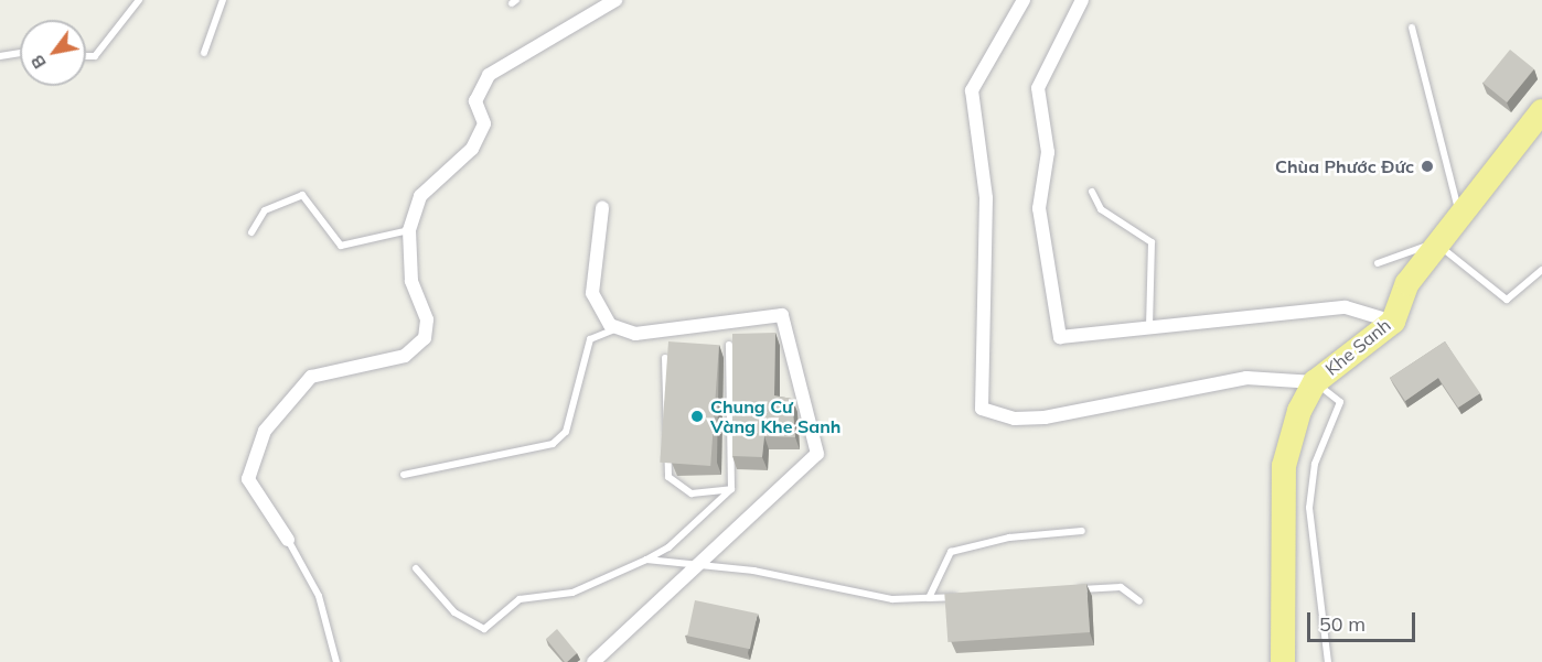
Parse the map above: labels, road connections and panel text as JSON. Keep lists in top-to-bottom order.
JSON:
{
  "streets": {
    "highway": ["Khe Sanh"]
  },
  "places": ["Chùa Phước Đức", "Chung Cư Vàng Khe Sanh"],
  "scale_bar": "50 m",
  "north": "bottom left"
}
